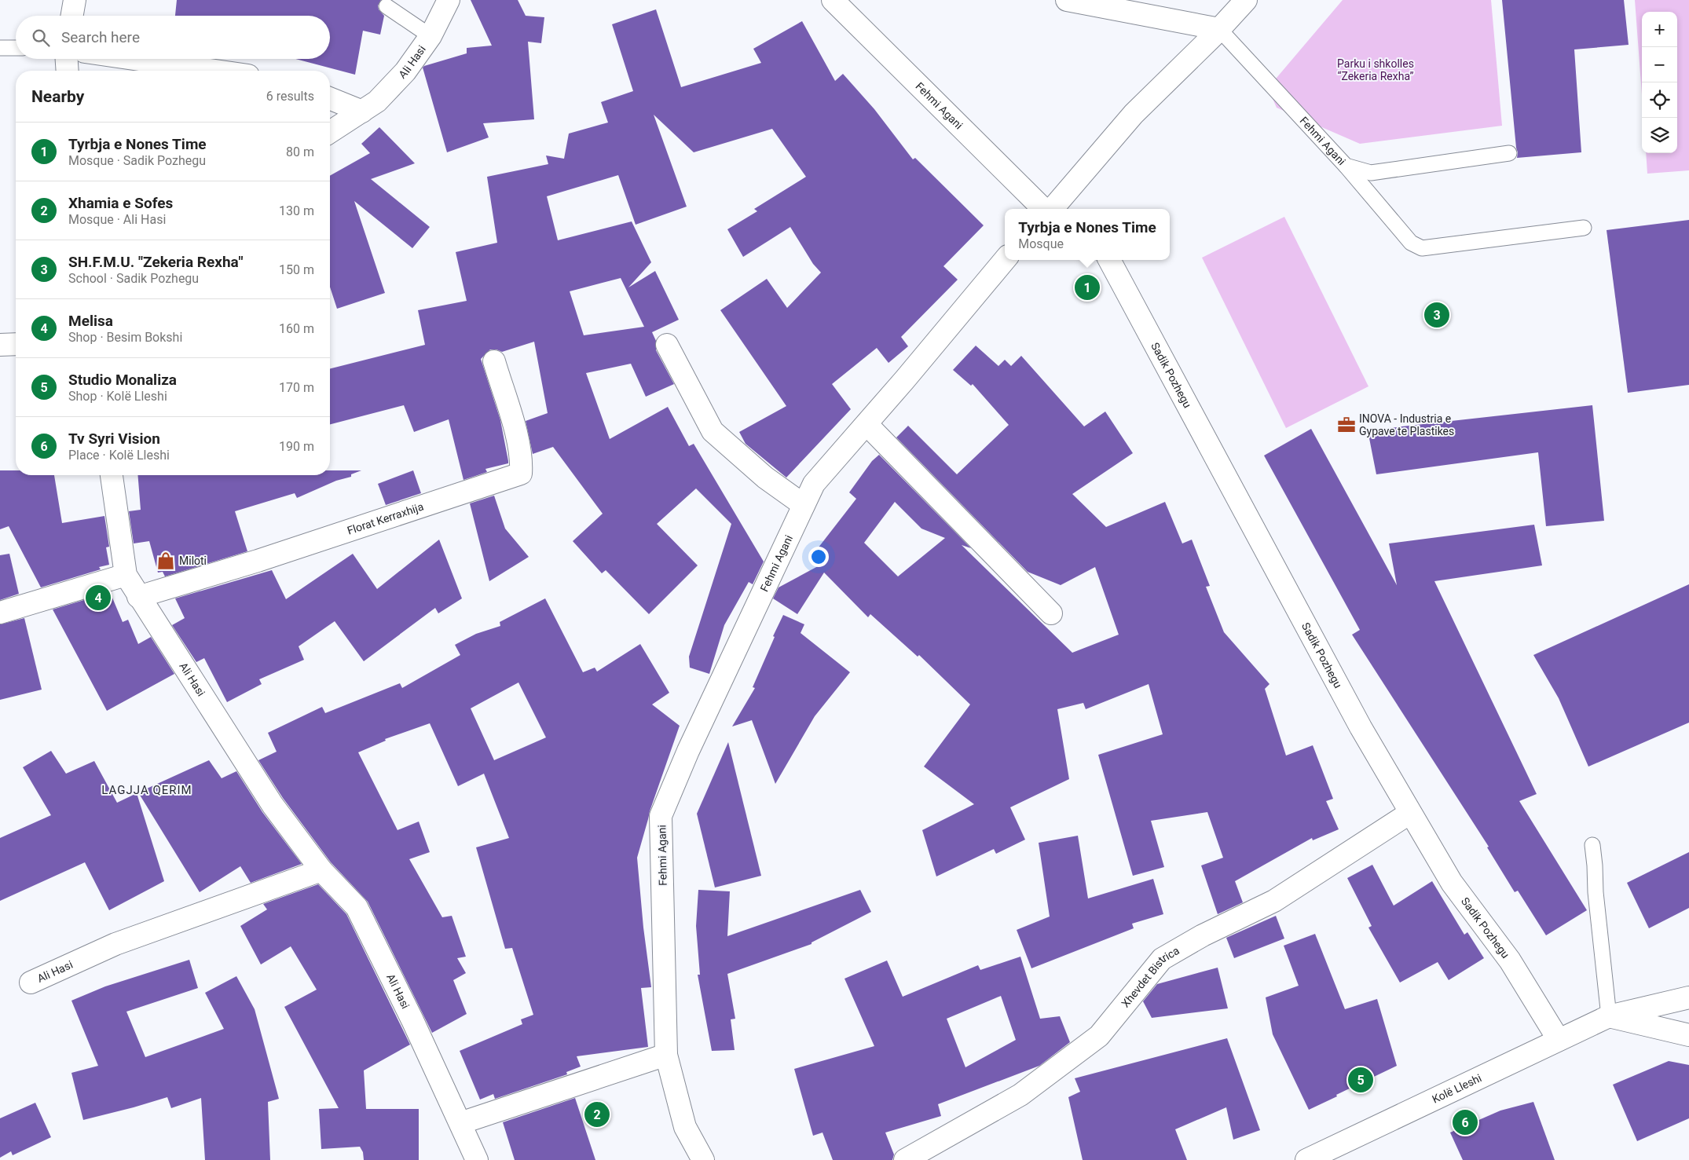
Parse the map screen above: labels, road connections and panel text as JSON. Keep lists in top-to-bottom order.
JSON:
{
  "streets": {
    "street": [
      "Ali Hasi",
      "Fehmi Agani",
      "Sadik Pozhegu",
      "Florat Kerraxhija",
      "Xhevdet Bistrica",
      "Kolë Lleshi"
    ]
  },
  "crossings": [
    ["Ali Hasi", "Florat Kerraxhija"],
    ["Sadik Pozhegu", "Xhevdet Bistrica"],
    ["Sadik Pozhegu", "Kolë Lleshi"]
  ],
  "districts": ["LAGJJA QERIM"],
  "parks": ["Parku i shkolles “Zekeria Rexha”"],
  "places": {
    "office": ["INOVA - Industria e Gypave te Plastikes"],
    "shop": ["Miloti"]
  },
  "page": {
    "map_buttons": ["+", "−"],
    "search": "Search here",
    "heading": ["Nearby", "6 results"],
    "list": [
      {
        "mark": "1",
        "name": "Tyrbja e Nones Time",
        "note": "Mosque · Sadik Pozhegu",
        "value": "80 m"
      },
      {
        "mark": "2",
        "name": "Xhamia e Sofes",
        "note": "Mosque · Ali Hasi",
        "value": "130 m"
      },
      {
        "mark": "3",
        "name": "SH.F.M.U. \"Zekeria Rexha\"",
        "note": "School · Sadik Pozhegu",
        "value": "150 m"
      },
      {
        "mark": "4",
        "name": "Melisa",
        "note": "Shop · Besim Bokshi",
        "value": "160 m"
      },
      {
        "mark": "5",
        "name": "Studio Monaliza",
        "note": "Shop · Kolë Lleshi",
        "value": "170 m"
      },
      {
        "mark": "6",
        "name": "Tv Syri Vision",
        "note": "Place · Kolë Lleshi",
        "value": "190 m"
      }
    ],
    "popup": ["Tyrbja e Nones Time", "Mosque"],
    "pins": [
      "1",
      "3",
      "4",
      "5",
      "2",
      "6"
    ]
  }
}
